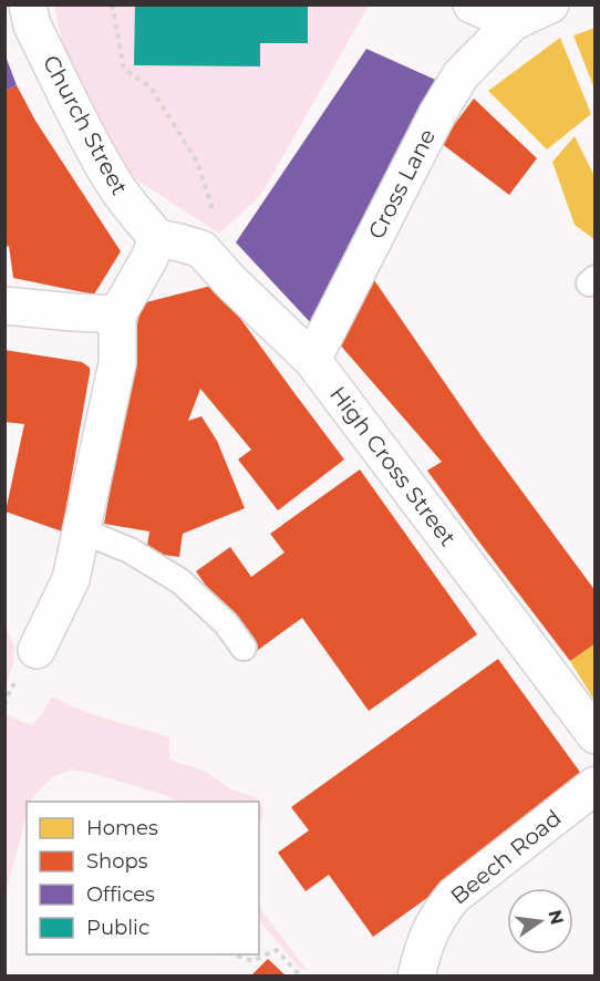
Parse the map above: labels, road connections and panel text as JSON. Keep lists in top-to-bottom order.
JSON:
{
  "streets": {
    "street": [
      "Church Street",
      "Cross Lane",
      "High Cross Street",
      "Beech Road"
    ]
  },
  "crossings": [
    ["Church Street", "High Cross Street"],
    ["Cross Lane", "High Cross Street"]
  ],
  "legend": [
    "Homes",
    "Shops",
    "Offices",
    "Public"
  ],
  "north": "right"
}
